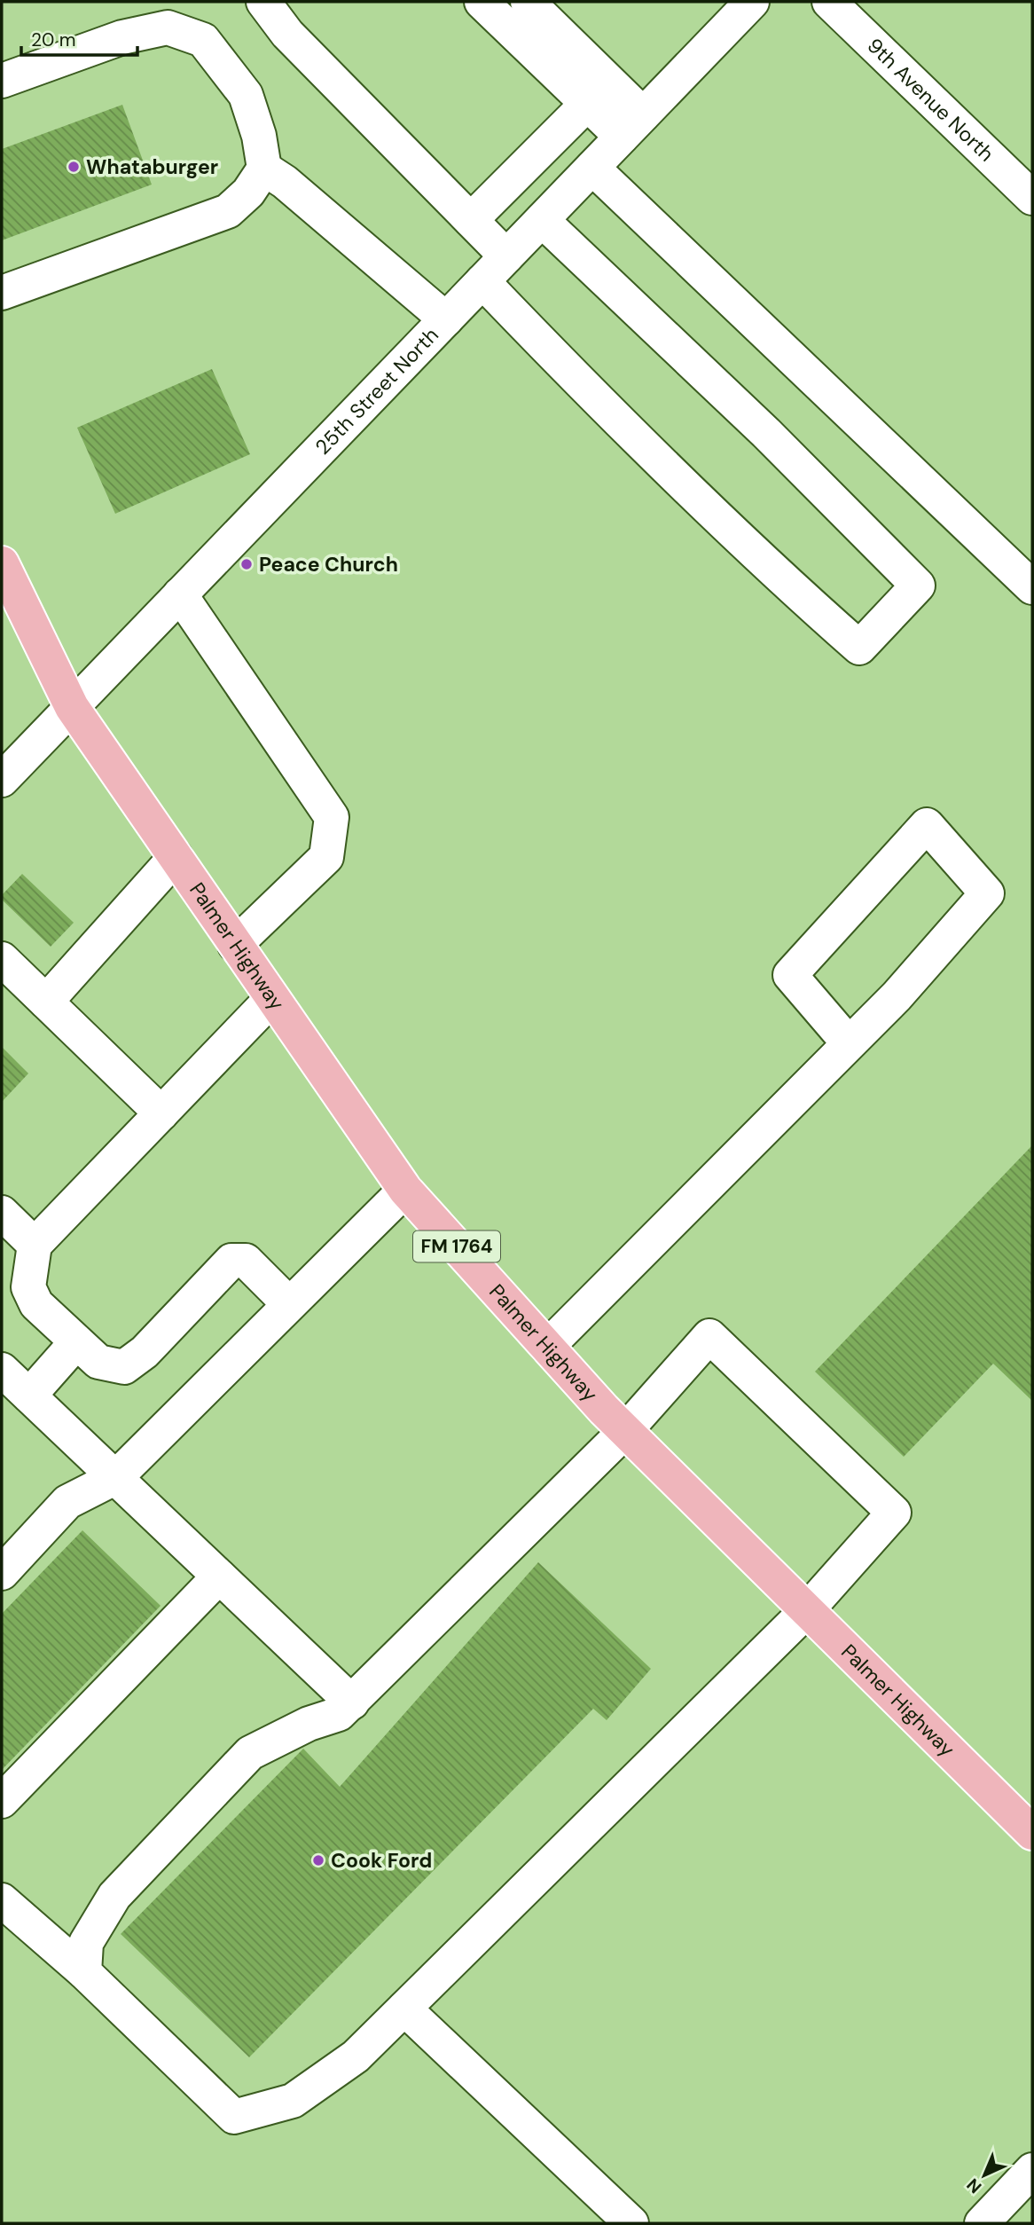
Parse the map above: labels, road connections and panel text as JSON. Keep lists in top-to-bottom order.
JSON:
{
  "streets": {
    "main road": ["Palmer Highway", "FM 1764"],
    "street": ["9th Avenue North", "25th Street North"]
  },
  "crossings": [
    ["25th Street North", "Palmer Highway"]
  ],
  "places": ["Whataburger", "Peace Church", "Cook Ford"],
  "scale_bar": "20 m",
  "north": "bottom left"
}
